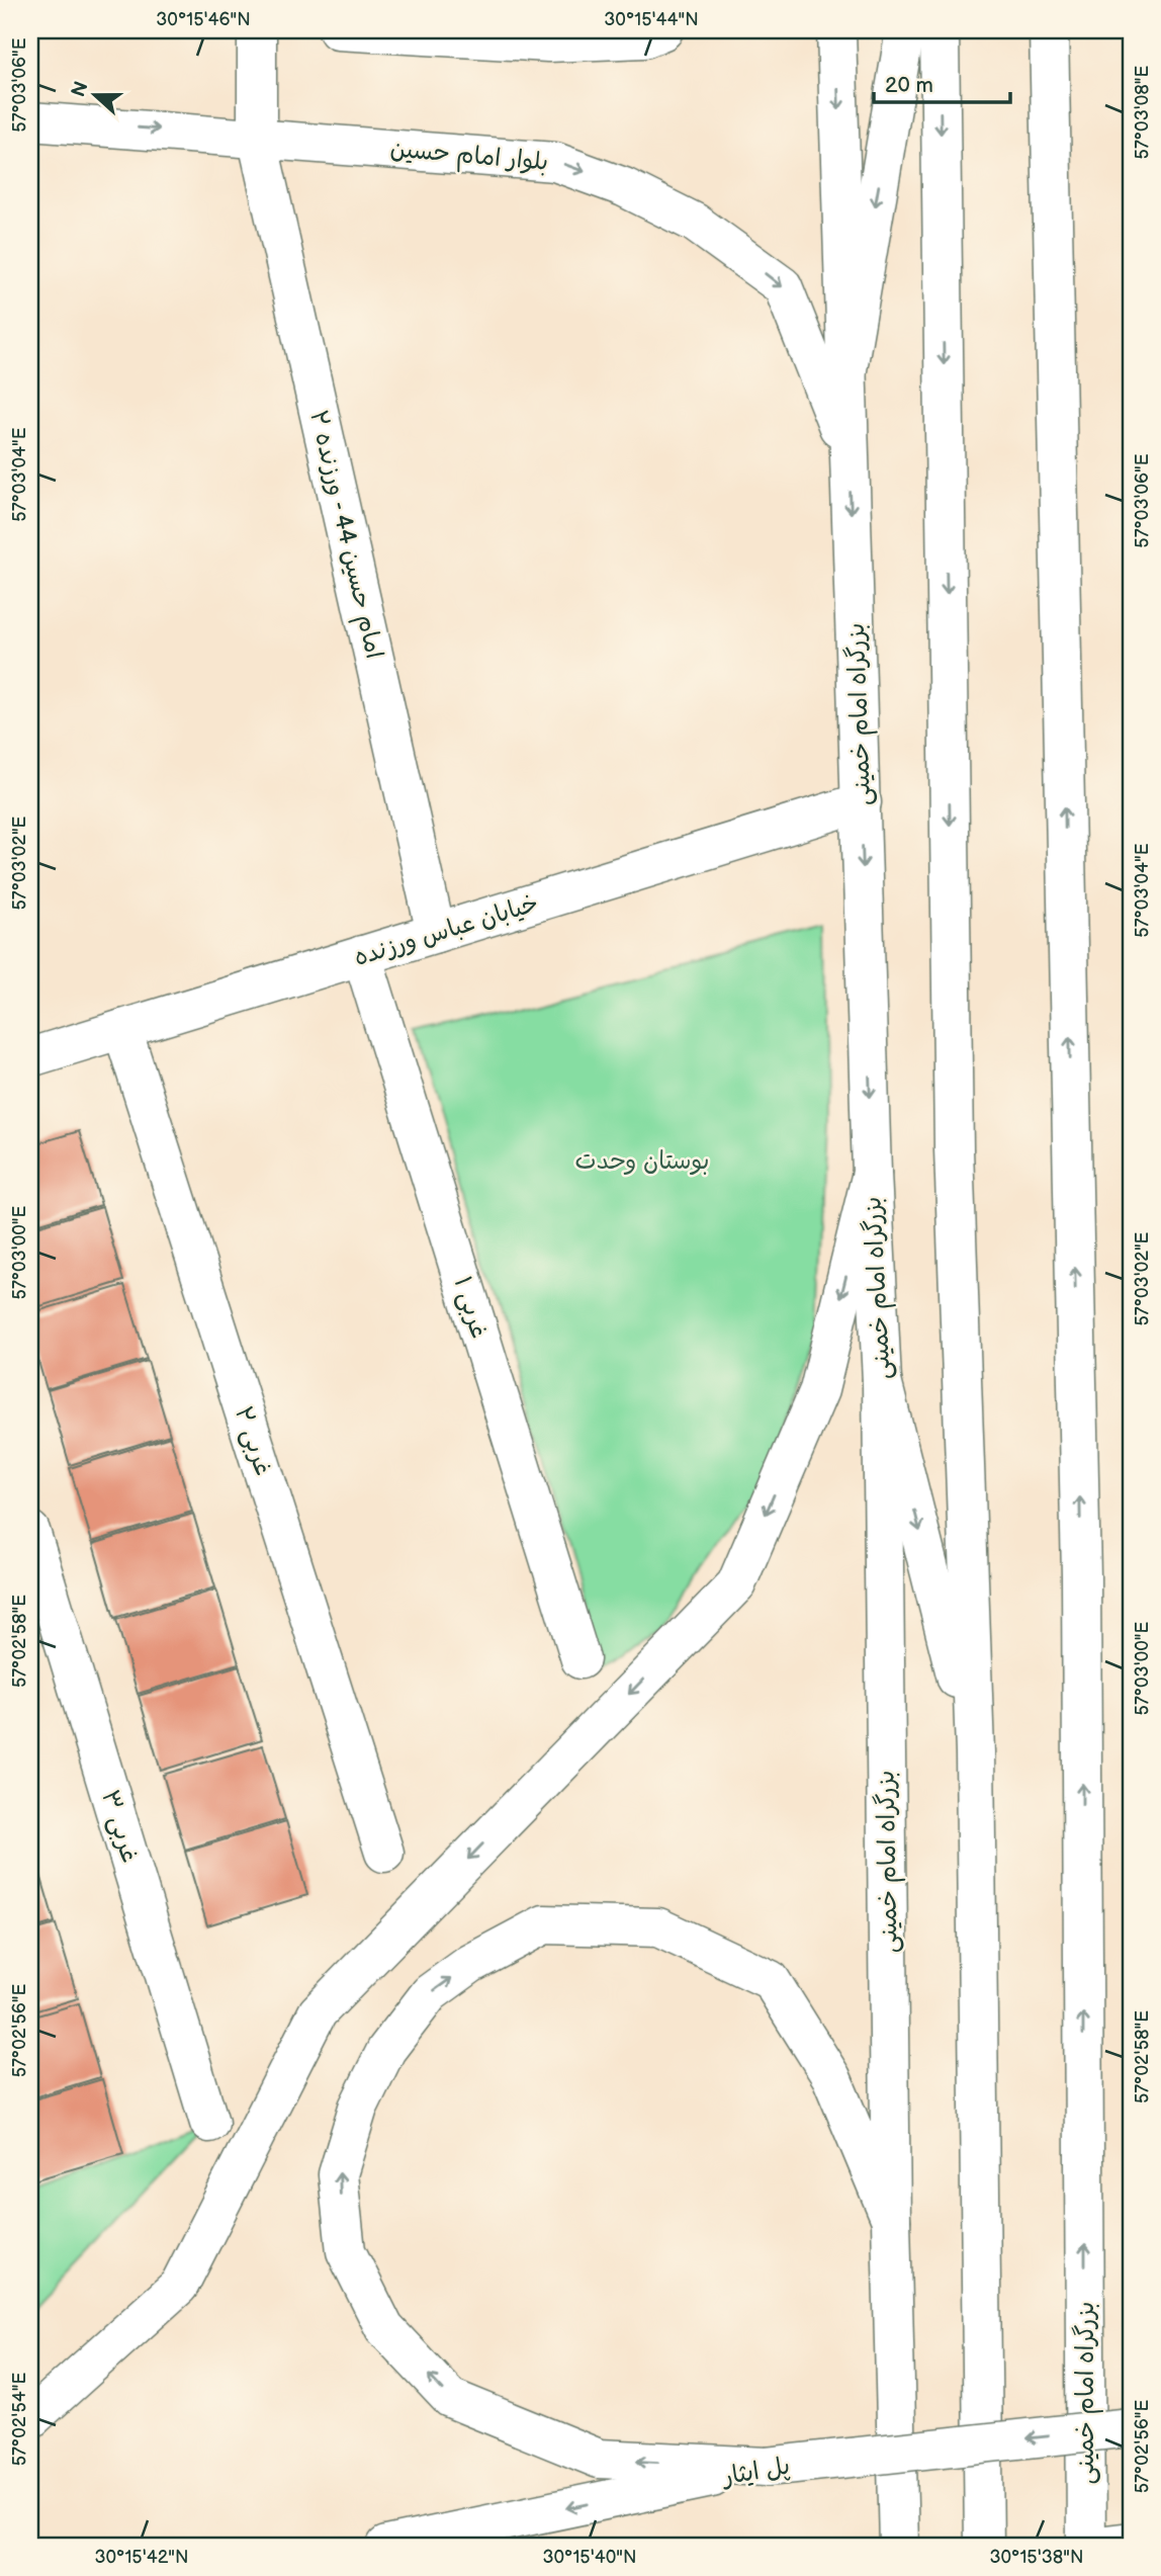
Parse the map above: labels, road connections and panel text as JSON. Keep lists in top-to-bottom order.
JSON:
{
  "streets": {
    "main road": [
      "بلوار امام حسین",
      "امام حسین 44 - ورزنده ۲",
      "بزرگراه امام خمینی",
      "خیابان عباس ورزنده",
      "غربی ۱",
      "غربی ۲",
      "غربی ۳",
      "پل ایثار"
    ]
  },
  "crossings": [
    ["بلوار امام حسین", "امام حسین 44 - ورزنده ۲"],
    ["بلوار امام حسین", "بزرگراه امام خمینی"],
    ["امام حسین 44 - ورزنده ۲", "خیابان عباس ورزنده"],
    ["بزرگراه امام خمینی", "خیابان عباس ورزنده"],
    ["خیابان عباس ورزنده", "غربی ۱"],
    ["خیابان عباس ورزنده", "غربی ۲"]
  ],
  "one_way": ["پل ایثار"],
  "parks": ["بوستان وحدت"],
  "scale_bar": "20 m",
  "north": "left",
  "coordinates": [
    "30°15'46\"N",
    "30°15'44\"N",
    "57°03'06\"E",
    "57°03'08\"E",
    "57°03'04\"E",
    "57°03'02\"E",
    "57°03'00\"E",
    "57°02'58\"E",
    "57°02'56\"E",
    "57°02'54\"E",
    "30°15'42\"N",
    "30°15'40\"N",
    "30°15'38\"N"
  ]
}
